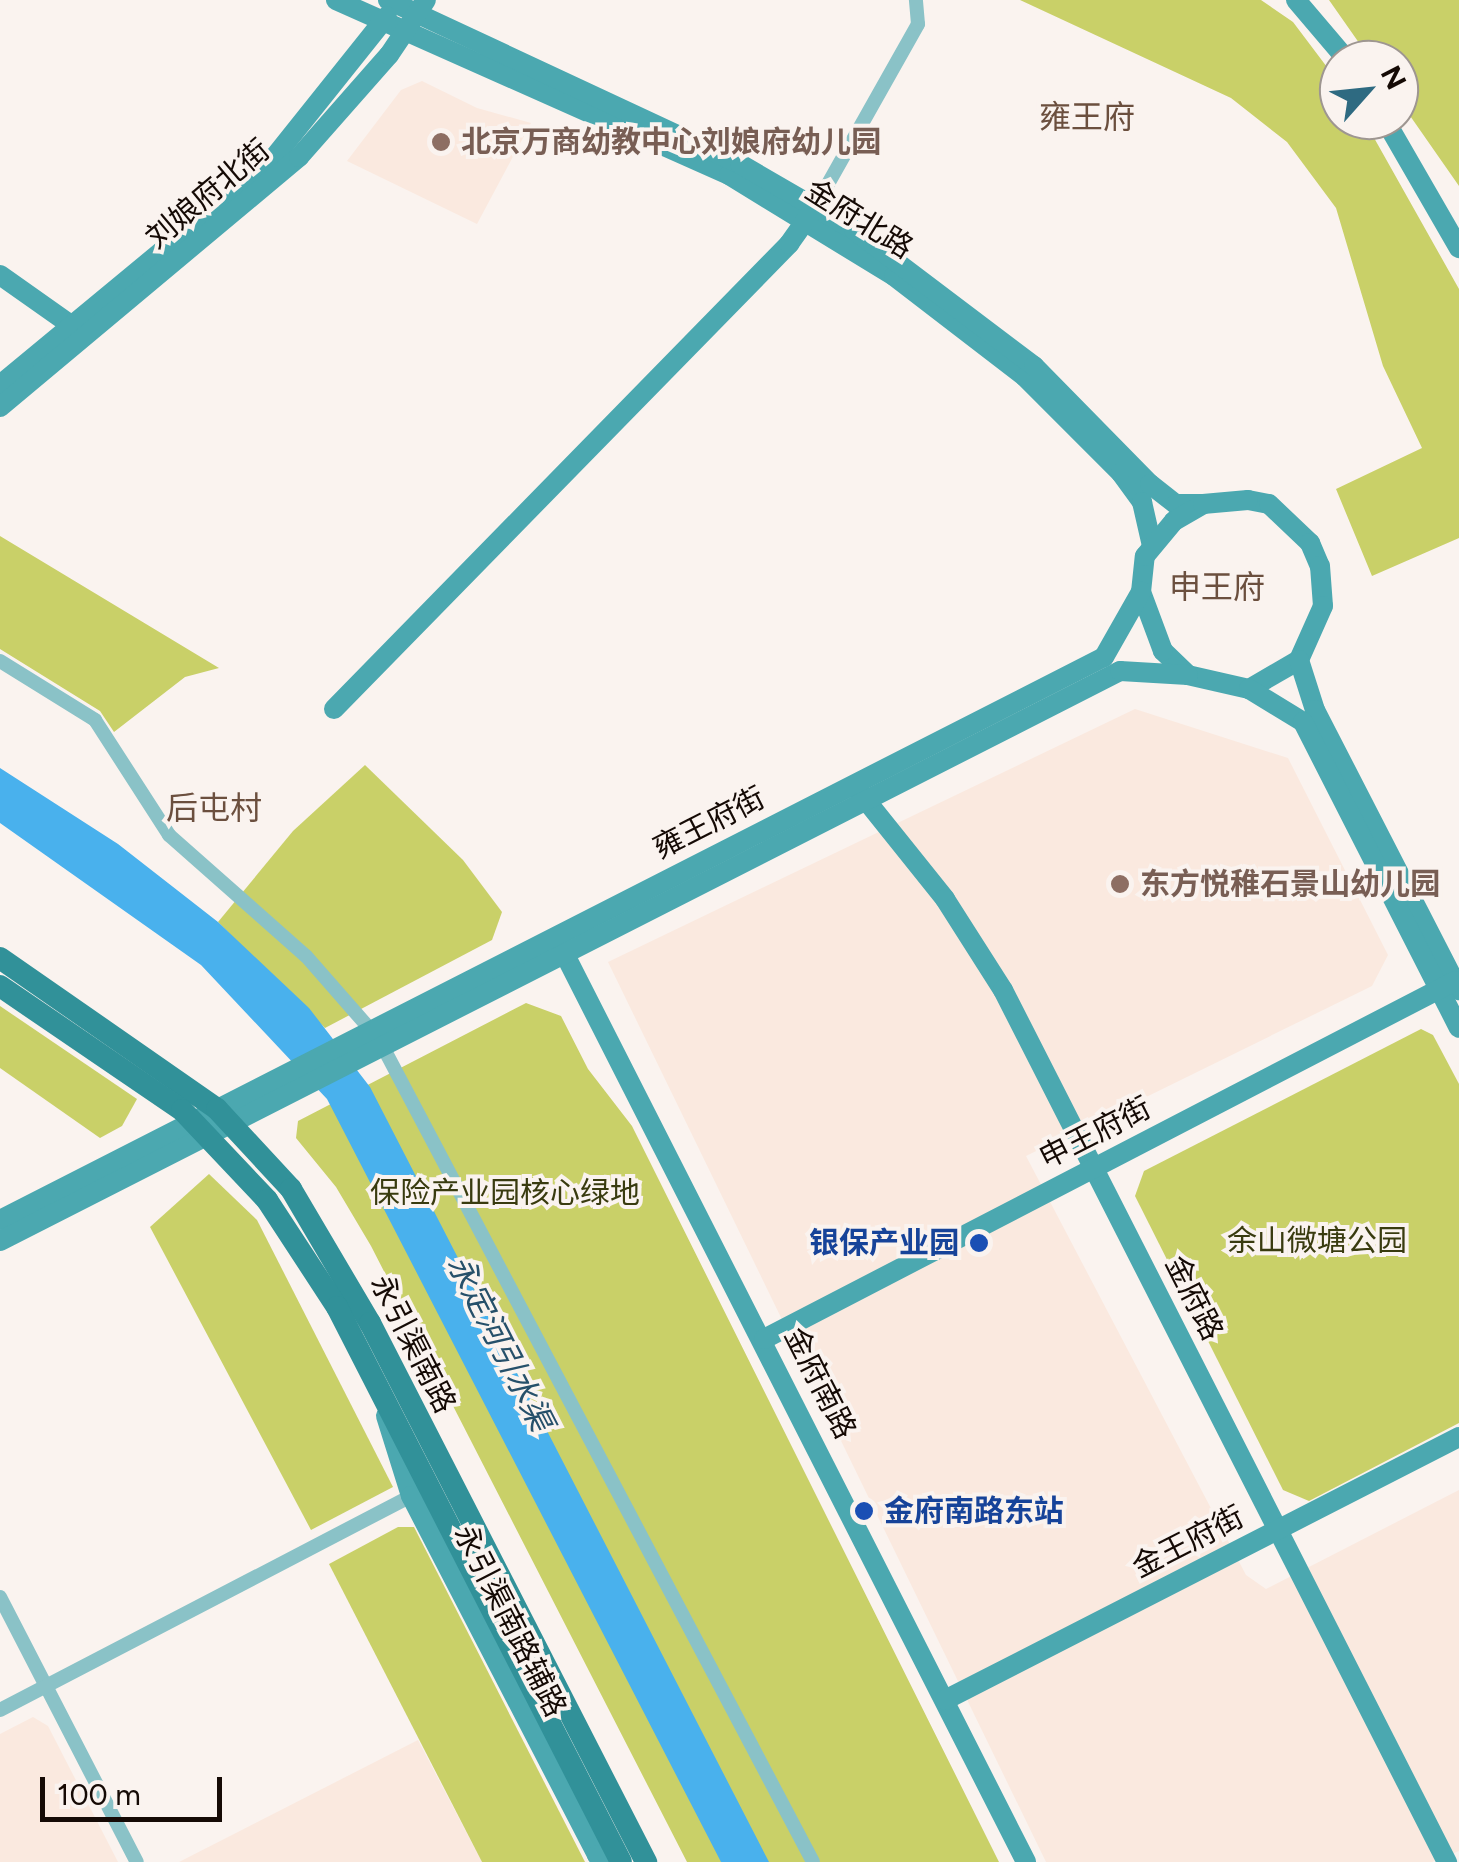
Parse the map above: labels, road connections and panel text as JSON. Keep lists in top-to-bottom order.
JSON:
{
  "streets": {
    "main road": [
      "刘娘府北街",
      "金府北路",
      "雍王府街",
      "申王府街",
      "金府路",
      "永引渠南路",
      "金府南路",
      "金王府街",
      "永引渠南路辅路"
    ]
  },
  "crossings": [
    ["刘娘府北街", "金府北路"],
    ["金府北路", "雍王府街"],
    ["雍王府街", "金府路"],
    ["雍王府街", "金府南路"],
    ["申王府街", "金府路"],
    ["申王府街", "金府南路"],
    ["金府路", "金王府街"],
    ["永引渠南路", "永引渠南路辅路"],
    ["金府南路", "金王府街"]
  ],
  "districts": ["雍王府", "申王府", "后屯村"],
  "water": ["永定河引水渠"],
  "parks": ["保险产业园核心绿地", "余山微塘公园"],
  "places": [
    "北京万商幼教中心刘娘府幼儿园",
    "东方悦稚石景山幼儿园",
    "银保产业园",
    "金府南路东站"
  ],
  "scale_bar": "100 m",
  "north": "top right"
}
